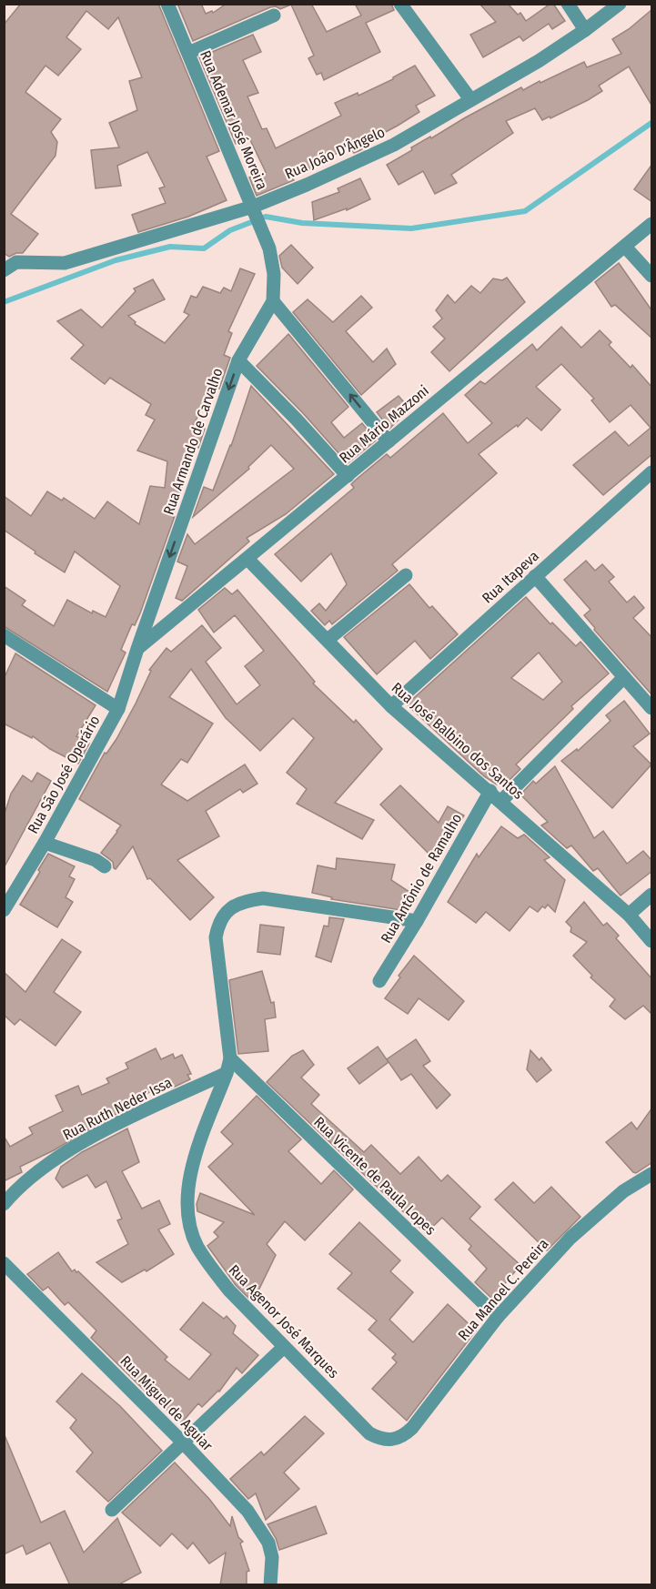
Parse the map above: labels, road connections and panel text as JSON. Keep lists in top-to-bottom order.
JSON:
{
  "streets": {
    "street": [
      "Rua Ademar José Moreira",
      "Rua João D'Ângelo",
      "Rua Mário Mazzoni",
      "Rua Armando de Carvalho",
      "Rua Itapeva",
      "Rua José Balbino dos Santos",
      "Rua São José Operário",
      "Rua Antônio de Ramalho",
      "Rua Ruth Neder Issa",
      "Rua Vicente de Paula Lopes",
      "Rua Manoel C. Pereira",
      "Rua Agenor José Marques",
      "Rua Miguel de Aguiar"
    ]
  },
  "crossings": [
    ["Rua Ademar José Moreira", "Rua João D'Ângelo"],
    ["Rua Ademar José Moreira", "Rua Armando de Carvalho"],
    ["Rua Mário Mazzoni", "Rua Armando de Carvalho"],
    ["Rua Mário Mazzoni", "Rua José Balbino dos Santos"],
    ["Rua Mário Mazzoni", "Rua São José Operário"],
    ["Rua Armando de Carvalho", "Rua São José Operário"],
    ["Rua Itapeva", "Rua José Balbino dos Santos"],
    ["Rua José Balbino dos Santos", "Rua Antônio de Ramalho"],
    ["Rua Antônio de Ramalho", "Rua Agenor José Marques"],
    ["Rua Ruth Neder Issa", "Rua Agenor José Marques"],
    ["Rua Vicente de Paula Lopes", "Rua Manoel C. Pereira"],
    ["Rua Vicente de Paula Lopes", "Rua Agenor José Marques"],
    ["Rua Manoel C. Pereira", "Rua Agenor José Marques"]
  ],
  "one_way": ["Rua Armando de Carvalho"]
}
